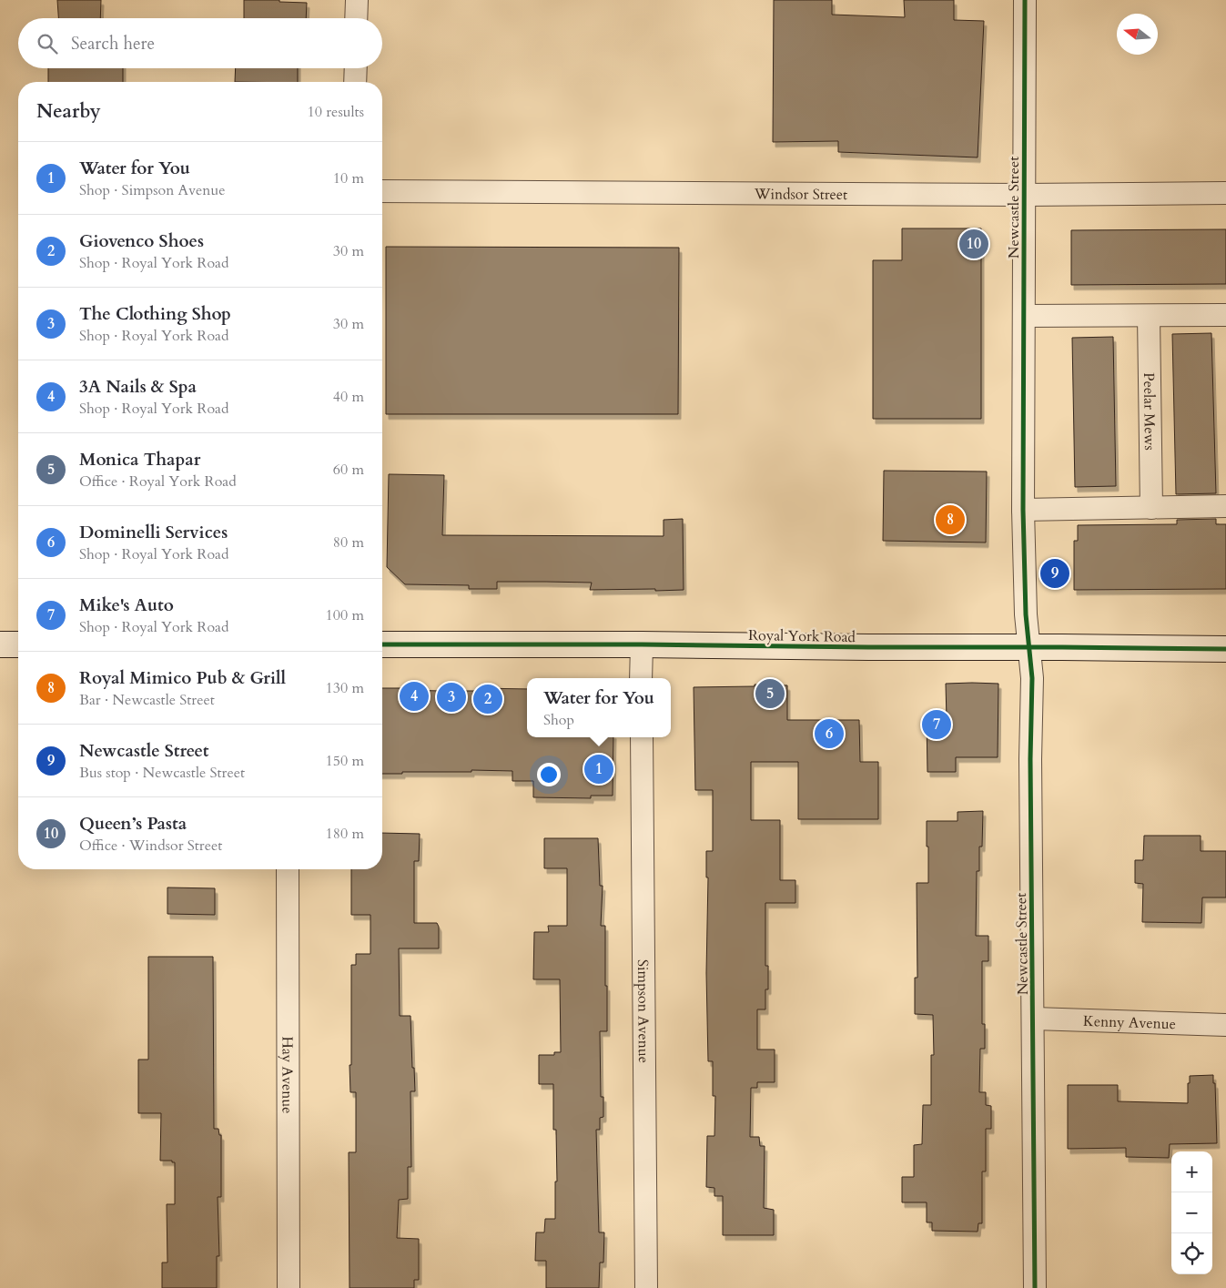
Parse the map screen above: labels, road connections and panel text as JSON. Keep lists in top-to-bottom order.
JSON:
{
  "streets": {
    "main road": ["Royal York Road"],
    "street": [
      "Windsor Street",
      "Newcastle Street",
      "Peelar Mews",
      "Simpson Avenue",
      "Kenny Avenue",
      "Hay Avenue"
    ]
  },
  "crossings": [
    ["Windsor Street", "Newcastle Street"],
    ["Newcastle Street", "Royal York Road"],
    ["Newcastle Street", "Kenny Avenue"]
  ],
  "north": "left",
  "page": {
    "search": "Search here",
    "heading": ["Nearby", "10 results"],
    "list": [
      {
        "mark": "1",
        "name": "Water for You",
        "note": "Shop · Simpson Avenue",
        "value": "10 m"
      },
      {
        "mark": "2",
        "name": "Giovenco Shoes",
        "note": "Shop · Royal York Road",
        "value": "30 m"
      },
      {
        "mark": "3",
        "name": "The Clothing Shop",
        "note": "Shop · Royal York Road",
        "value": "30 m"
      },
      {
        "mark": "4",
        "name": "3A Nails & Spa",
        "note": "Shop · Royal York Road",
        "value": "40 m"
      },
      {
        "mark": "5",
        "name": "Monica Thapar",
        "note": "Office · Royal York Road",
        "value": "60 m"
      },
      {
        "mark": "6",
        "name": "Dominelli Services",
        "note": "Shop · Royal York Road",
        "value": "80 m"
      },
      {
        "mark": "7",
        "name": "Mike's Auto",
        "note": "Shop · Royal York Road",
        "value": "100 m"
      },
      {
        "mark": "8",
        "name": "Royal Mimico Pub & Grill",
        "note": "Bar · Newcastle Street",
        "value": "130 m"
      },
      {
        "mark": "9",
        "name": "Newcastle Street",
        "note": "Bus stop · Newcastle Street",
        "value": "150 m"
      },
      {
        "mark": "10",
        "name": "Queen’s Pasta",
        "note": "Office · Windsor Street",
        "value": "180 m"
      }
    ],
    "pins": [
      "10",
      "8",
      "9",
      "5",
      "4",
      "3",
      "2",
      "7",
      "6",
      "1"
    ],
    "popup": ["Water for You", "Shop"],
    "map_buttons": ["+", "−"]
  }
}
